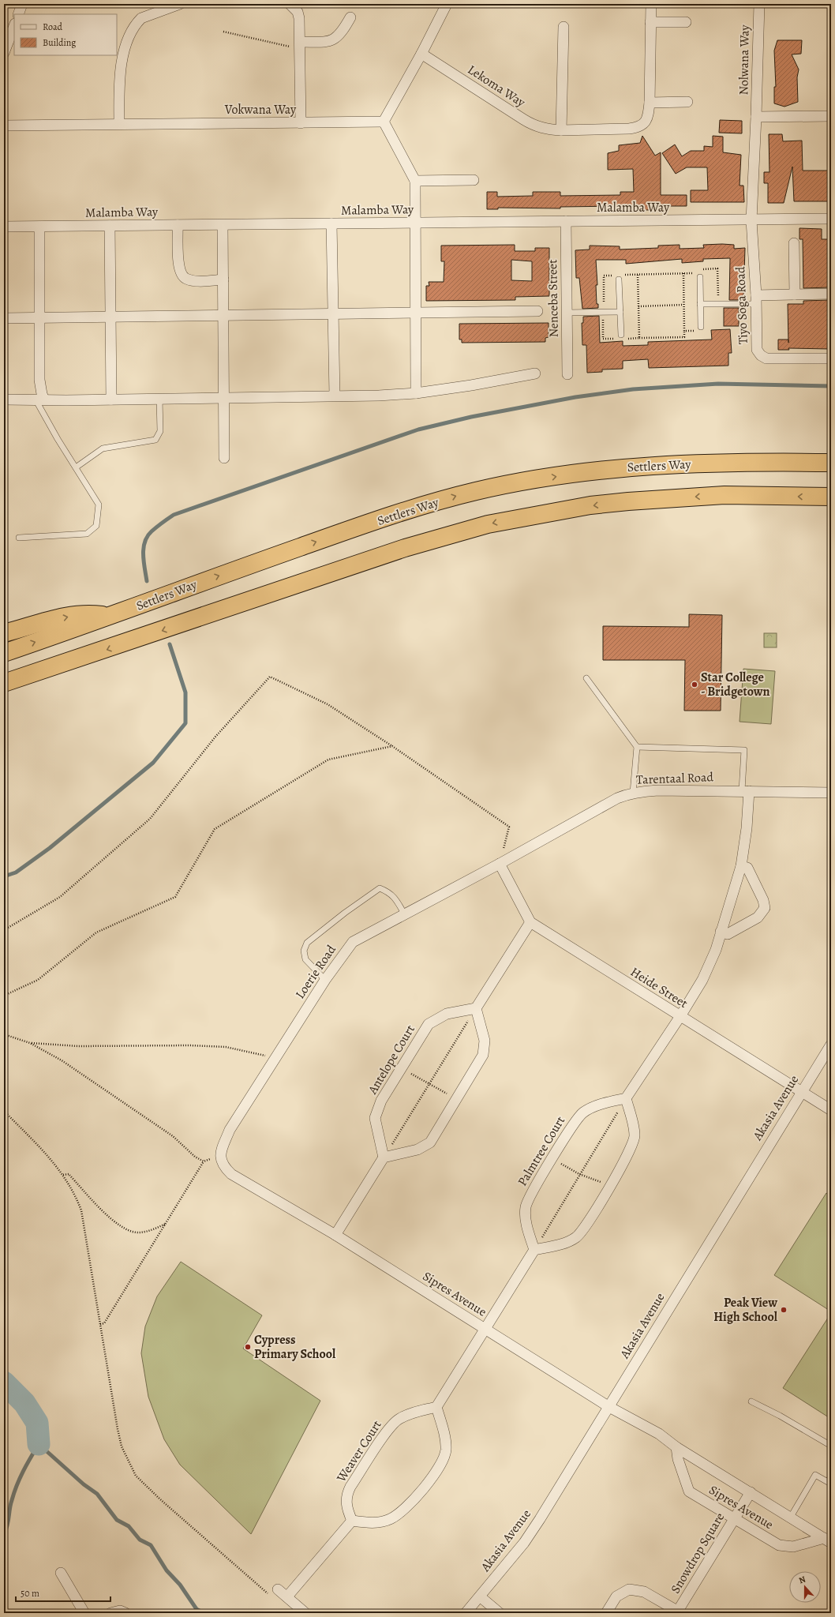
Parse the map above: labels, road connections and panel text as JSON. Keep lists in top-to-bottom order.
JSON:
{
  "streets": {
    "highway": ["Settlers Way"],
    "street": [
      "Nolwana Way",
      "Lekoma Way",
      "Vokwana Way",
      "Malamba Way",
      "Nenceba Street",
      "Tiyo Soga Road",
      "Tarentaal Road",
      "Loerie Road",
      "Heide Street",
      "Antelope Court",
      "Akasia Avenue",
      "Palmtree Court",
      "Sipres Avenue",
      "Weaver Court",
      "Snowdrop Square"
    ]
  },
  "crossings": [
    ["Nolwana Way", "Malamba Way"],
    ["Nolwana Way", "Tiyo Soga Road"],
    ["Malamba Way", "Nenceba Street"],
    ["Malamba Way", "Tiyo Soga Road"],
    ["Tarentaal Road", "Loerie Road"],
    ["Tarentaal Road", "Heide Street"],
    ["Loerie Road", "Heide Street"],
    ["Loerie Road", "Sipres Avenue"],
    ["Heide Street", "Akasia Avenue"],
    ["Akasia Avenue", "Sipres Avenue"],
    ["Sipres Avenue", "Snowdrop Square"]
  ],
  "places": ["Star College - Bridgetown", "Peak View High School", "Cypress Primary School"],
  "legend": ["Road", "Building"],
  "scale_bar": "50 m",
  "north": "top"
}
